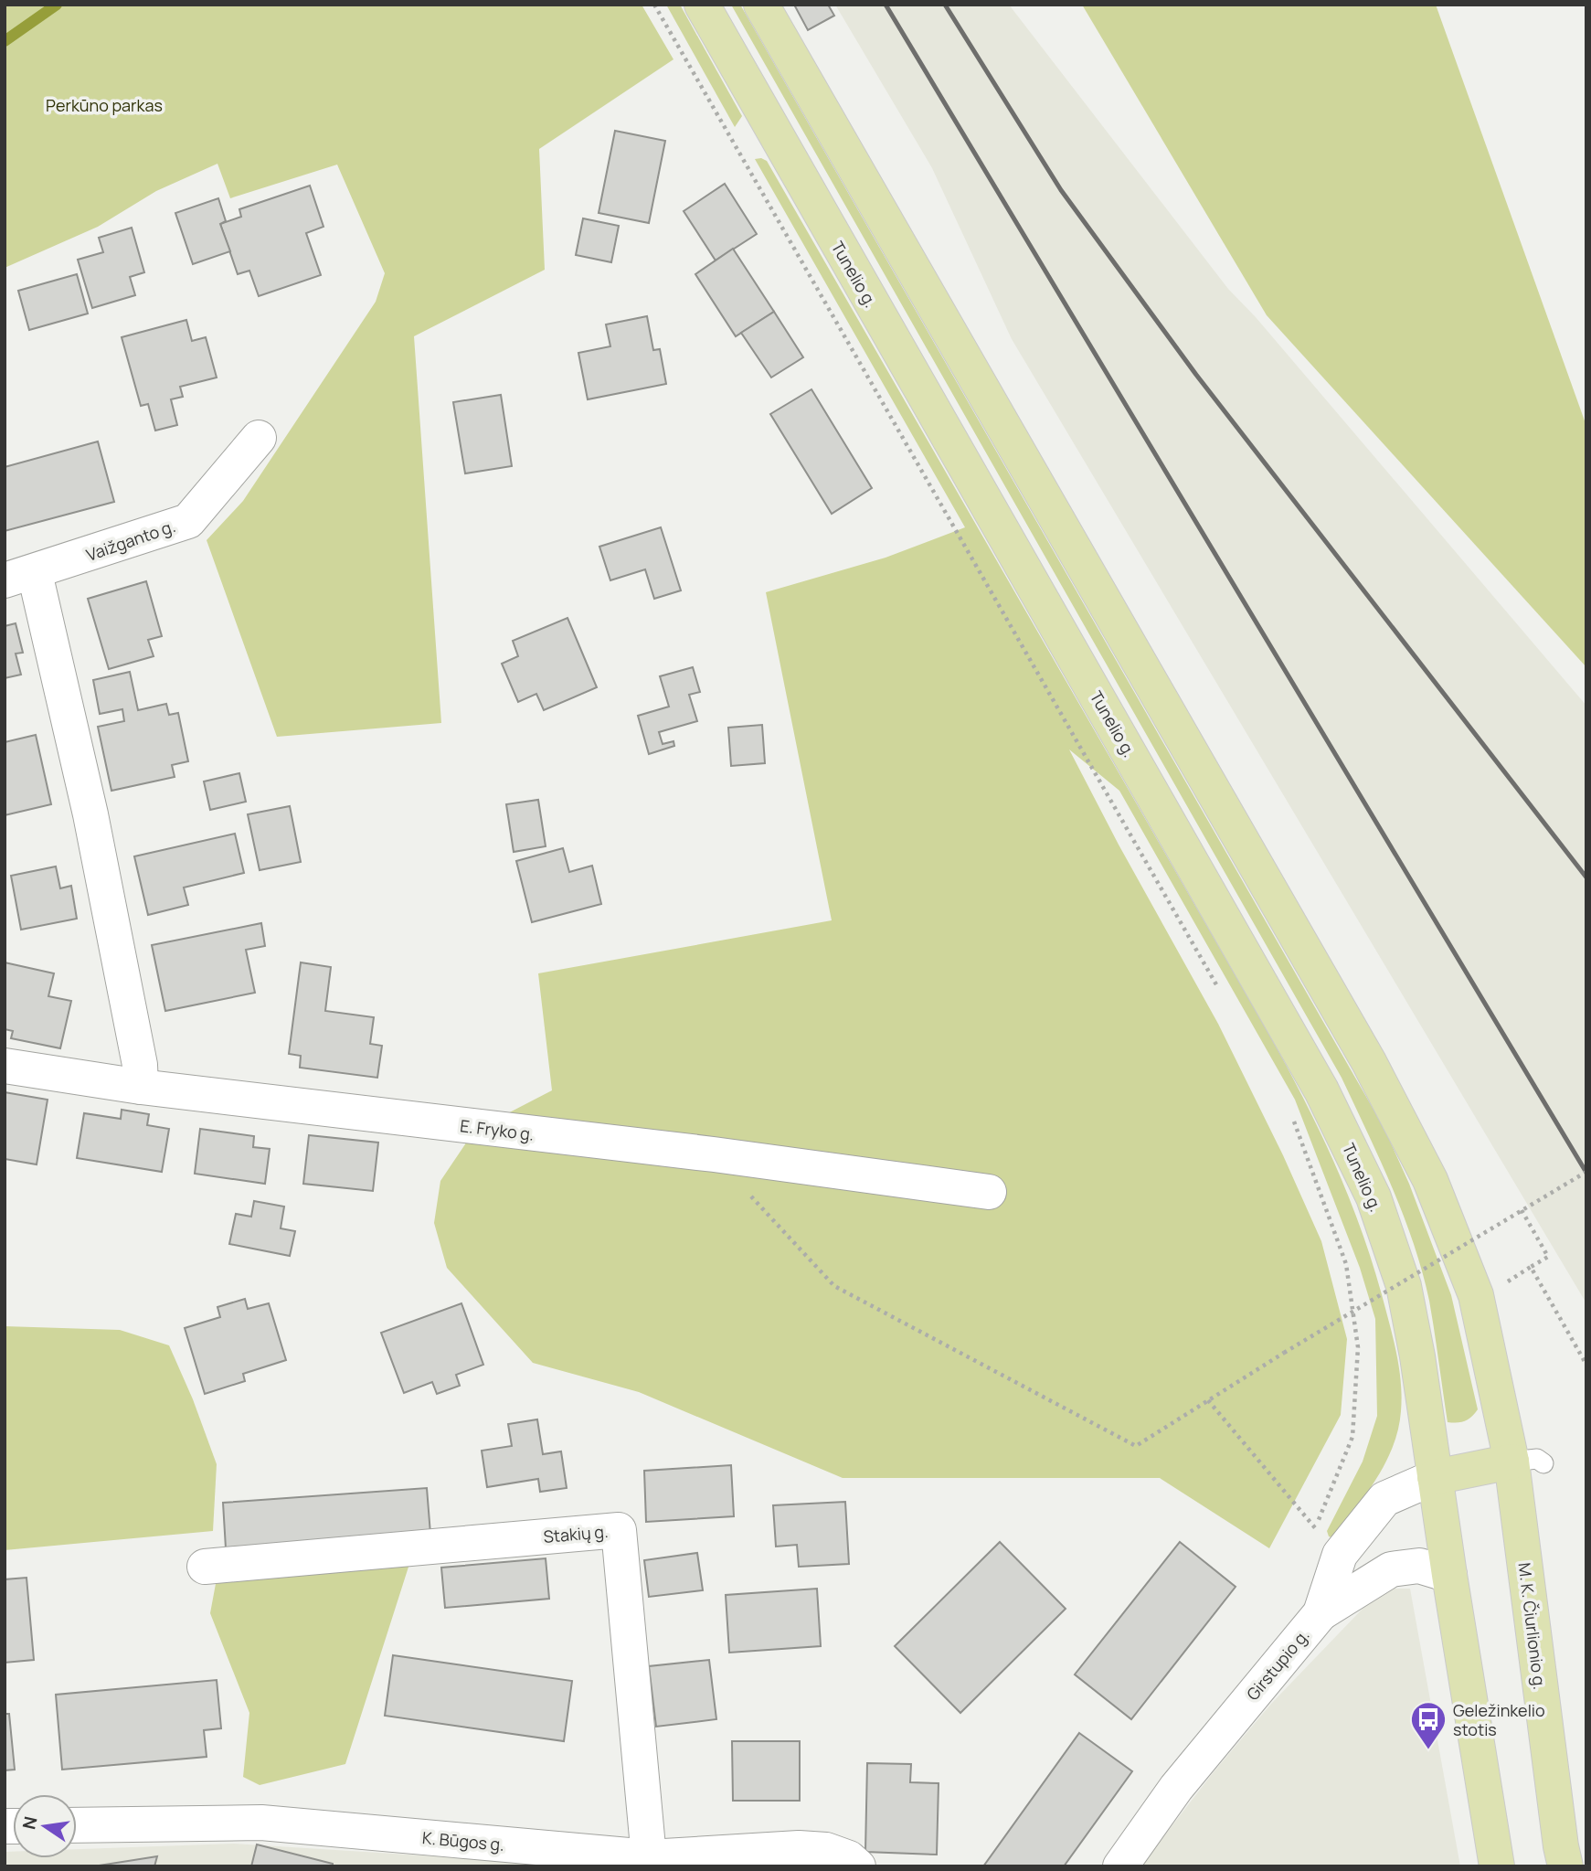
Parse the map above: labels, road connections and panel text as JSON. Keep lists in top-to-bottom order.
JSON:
{
  "streets": {
    "main road": ["Tunelio g.", "M. K. Čiurlionio g."],
    "street": [
      "Vaižganto g.",
      "E. Fryko g.",
      "Stakių g.",
      "Girstupio g.",
      "K. Būgos g."
    ]
  },
  "crossings": [
    ["Tunelio g.", "Girstupio g."],
    ["Stakių g.", "K. Būgos g."]
  ],
  "parks": ["Perkūno parkas"],
  "places": {
    "bus stop": ["Geležinkelio stotis"]
  },
  "north": "left"
}
